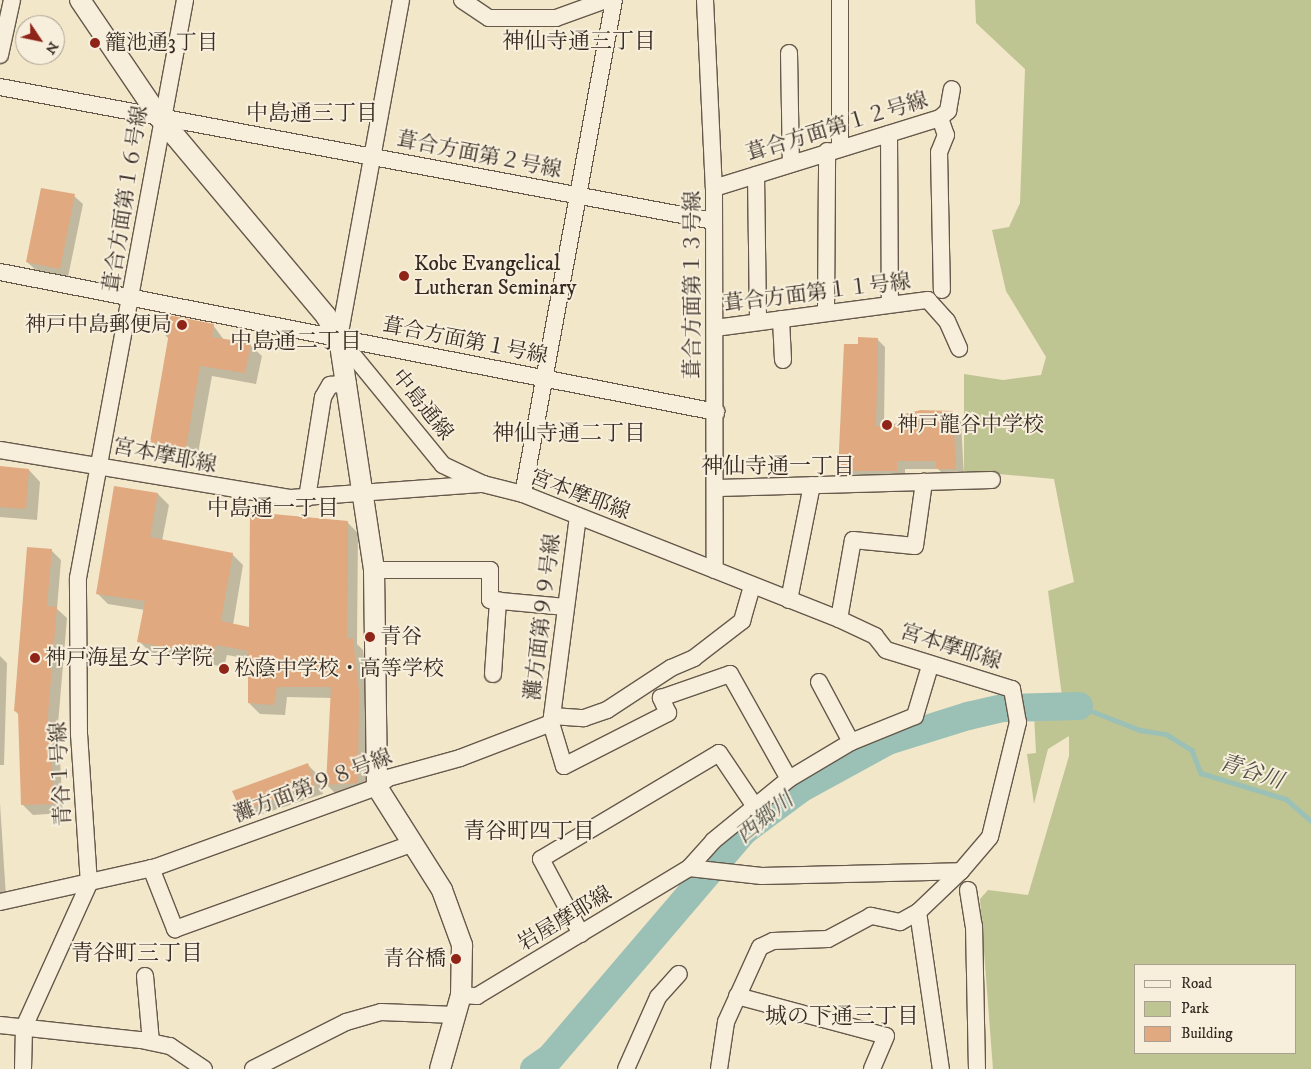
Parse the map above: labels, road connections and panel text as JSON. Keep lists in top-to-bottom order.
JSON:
{
  "streets": {
    "street": [
      "葺合方面第１２号線",
      "葺合方面第２号線",
      "葺合方面第１６号線",
      "葺合方面第１３号線",
      "葺合方面第１１号線",
      "葺合方面第１号線",
      "中島通線",
      "宮本摩耶線",
      "灘方面第９９号線",
      "青谷１号線",
      "灘方面第９８号線",
      "岩屋摩耶線"
    ]
  },
  "crossings": [
    ["葺合方面第１２号線", "葺合方面第１３号線"],
    ["葺合方面第２号線", "葺合方面第１６号線"],
    ["葺合方面第２号線", "葺合方面第１３号線"],
    ["葺合方面第１６号線", "葺合方面第１号線"],
    ["葺合方面第１６号線", "宮本摩耶線"],
    ["葺合方面第１６号線", "青谷１号線"],
    ["葺合方面第１３号線", "葺合方面第１１号線"],
    ["葺合方面第１３号線", "葺合方面第１号線"],
    ["葺合方面第１３号線", "宮本摩耶線"],
    ["葺合方面第１号線", "中島通線"],
    ["中島通線", "宮本摩耶線"],
    ["宮本摩耶線", "灘方面第９９号線"],
    ["宮本摩耶線", "青谷１号線"],
    ["宮本摩耶線", "灘方面第９８号線"],
    ["宮本摩耶線", "岩屋摩耶線"],
    ["灘方面第９９号線", "灘方面第９８号線"],
    ["青谷１号線", "灘方面第９８号線"]
  ],
  "districts": [
    "神仙寺通三丁目",
    "中島通三丁目",
    "中島通二丁目",
    "神仙寺通二丁目",
    "神仙寺通一丁目",
    "中島通一丁目",
    "青谷町四丁目",
    "青谷町三丁目",
    "城の下通三丁目"
  ],
  "water": ["青谷川", "西郷川"],
  "places": [
    "籠池通3丁目",
    "Kobe Evangelical Lutheran Seminary",
    "神戸中島郵便局",
    "神戸龍谷中学校",
    "青谷",
    "神戸海星女子学院",
    "松蔭中学校・高等学校",
    "青谷橋"
  ],
  "legend": ["Road", "Park", "Building"],
  "north": "bottom right"
}
